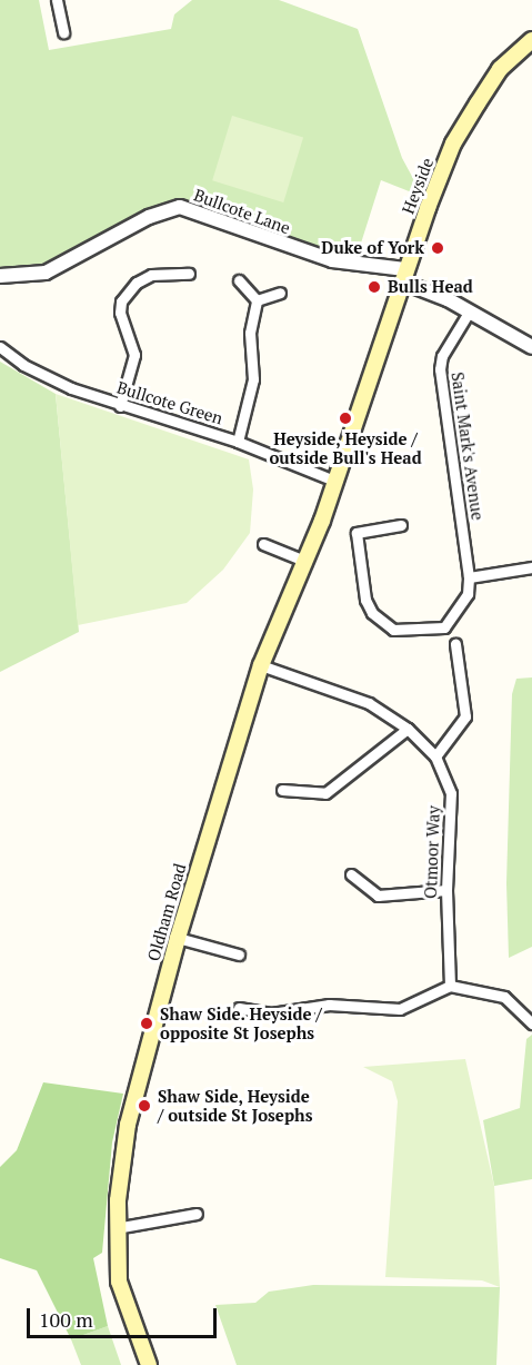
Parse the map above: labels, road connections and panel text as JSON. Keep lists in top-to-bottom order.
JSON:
{
  "streets": {
    "main road": ["Heyside", "Oldham Road"],
    "street": [
      "Bullcote Lane",
      "Bullcote Green",
      "Saint Mark's Avenue",
      "Otmoor Way"
    ]
  },
  "crossings": [
    ["Heyside", "Bullcote Lane"],
    ["Heyside", "Bullcote Green"],
    ["Heyside", "Oldham Road"],
    ["Bullcote Lane", "Saint Mark's Avenue"],
    ["Bullcote Green", "Oldham Road"],
    ["Otmoor Way", "Oldham Road"]
  ],
  "places": [
    "Duke of York",
    "Bulls Head",
    "Heyside, Heyside / outside Bull's Head",
    "Shaw Side. Heyside / opposite St Josephs",
    "Shaw Side, Heyside / outside St Josephs"
  ],
  "scale_bar": "100 m"
}
